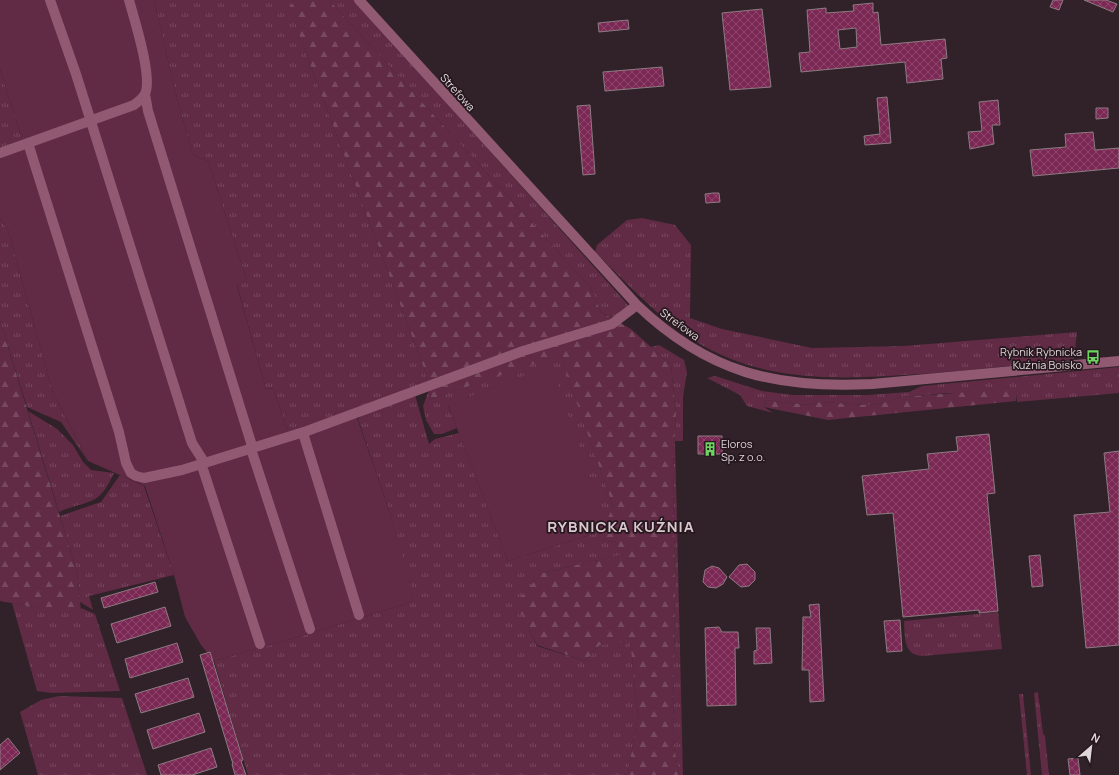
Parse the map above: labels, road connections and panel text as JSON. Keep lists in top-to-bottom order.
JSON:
{
  "streets": {
    "street": ["Strefowa"]
  },
  "districts": ["RYBNICKA KUŹNIA"],
  "places": {
    "bus stop": ["Rybnik Rybnicka Kuźnia Boisko"],
    "building": ["Eloros Sp. z o.o."]
  },
  "north": "top right"
}
